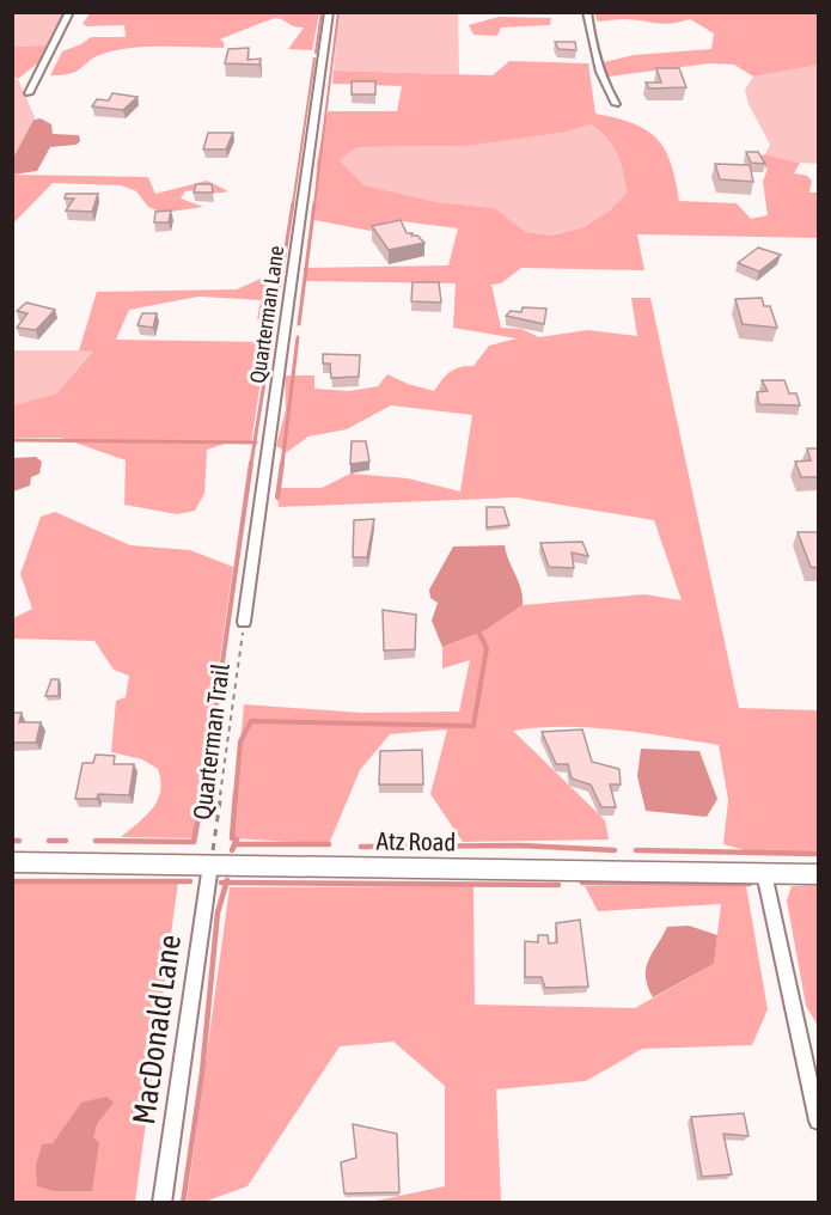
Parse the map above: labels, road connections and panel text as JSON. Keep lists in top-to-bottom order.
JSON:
{
  "streets": {
    "street": ["Quarterman Lane", "Atz Road", "MacDonald Lane"],
    "path": ["Quarterman Trail"]
  },
  "crossings": [
    ["Quarterman Lane", "Quarterman Trail"],
    ["Quarterman Trail", "Atz Road"],
    ["Quarterman Trail", "MacDonald Lane"],
    ["Atz Road", "MacDonald Lane"]
  ]
}
